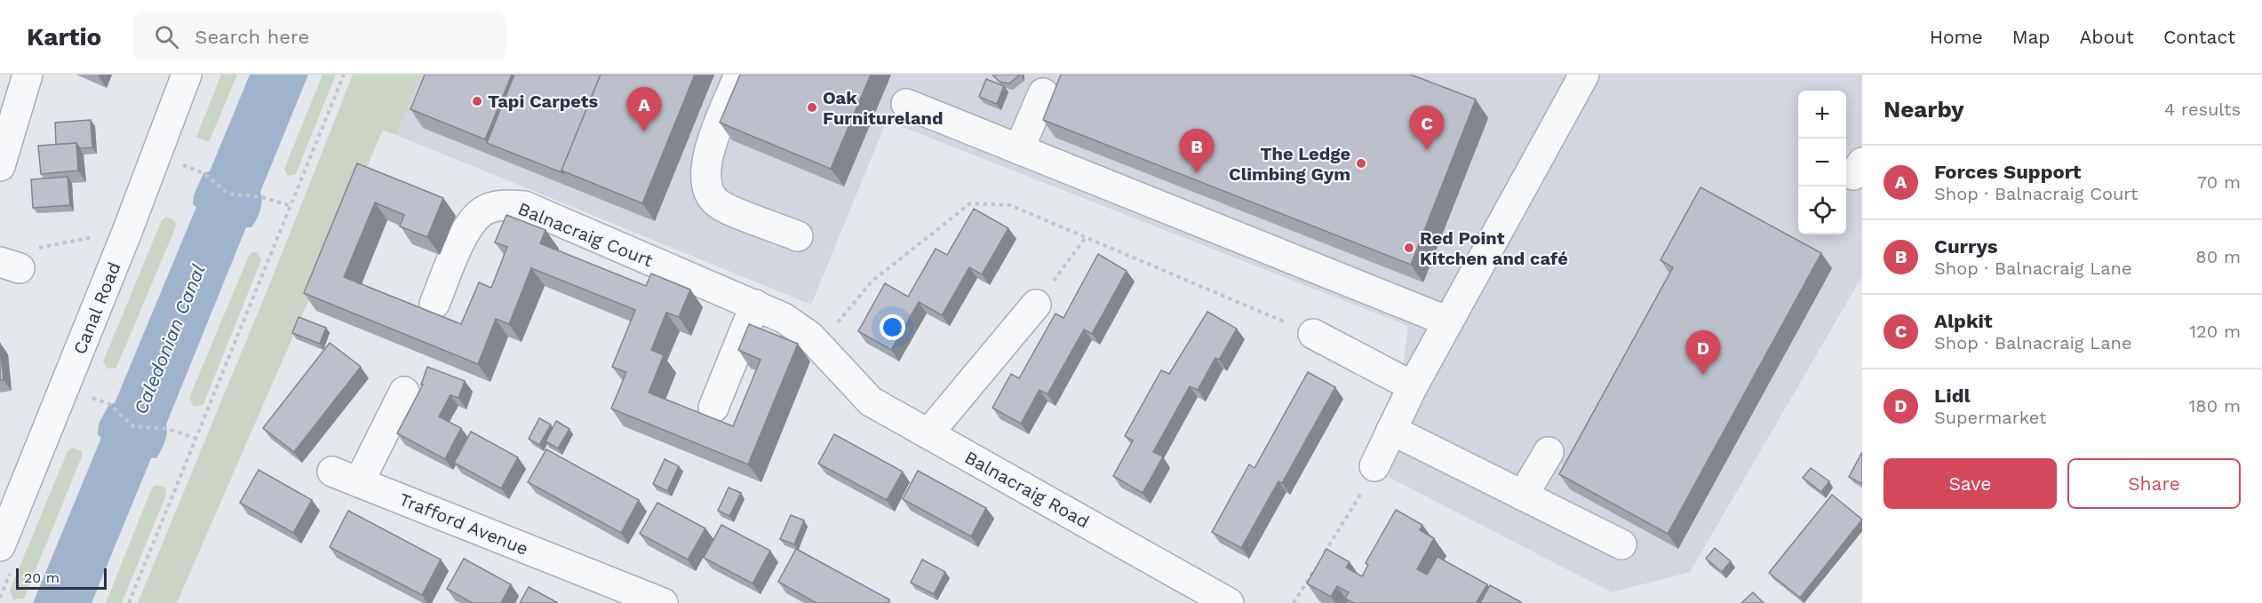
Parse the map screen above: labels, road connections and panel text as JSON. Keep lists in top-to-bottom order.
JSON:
{
  "streets": {
    "street": [
      "Balnacraig Court",
      "Canal Road",
      "Balnacraig Road",
      "Trafford Avenue"
    ]
  },
  "crossings": [
    ["Balnacraig Court", "Balnacraig Road"]
  ],
  "water": ["Caledonian Canal"],
  "places": [
    "Tapi Carpets",
    "Oak Furnitureland",
    "The Ledge Climbing Gym",
    "Red Point Kitchen and café"
  ],
  "scale_bar": "20 m",
  "page": {
    "header": "Kartio",
    "search": "Search here",
    "nav": [
      "Home",
      "Map",
      "About",
      "Contact"
    ],
    "heading": ["Nearby", "4 results"],
    "pins": [
      "A",
      "C",
      "B",
      "D"
    ],
    "map_buttons": ["+", "−"],
    "list": [
      {
        "mark": "A",
        "name": "Forces Support",
        "note": "Shop · Balnacraig Court",
        "value": "70 m"
      },
      {
        "mark": "B",
        "name": "Currys",
        "note": "Shop · Balnacraig Lane",
        "value": "80 m"
      },
      {
        "mark": "C",
        "name": "Alpkit",
        "note": "Shop · Balnacraig Lane",
        "value": "120 m"
      },
      {
        "mark": "D",
        "name": "Lidl",
        "note": "Supermarket",
        "value": "180 m"
      }
    ],
    "buttons": ["Save", "Share"],
    "scale": "20 m"
  }
}
